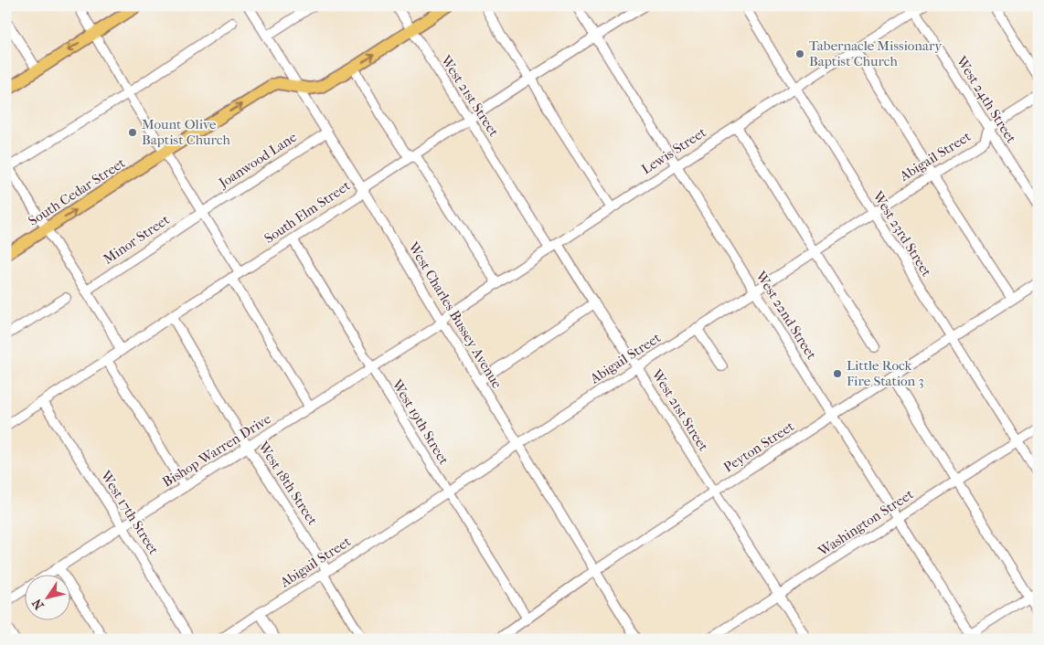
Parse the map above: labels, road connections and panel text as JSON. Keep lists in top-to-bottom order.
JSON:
{
  "streets": {
    "main road": ["South Cedar Street"],
    "street": [
      "West 21st Street",
      "West 24th Street",
      "Lewis Street",
      "Abigail Street",
      "Joanwood Lane",
      "South Elm Street",
      "West 23rd Street",
      "Minor Street",
      "West Charles Bussey Avenue",
      "West 22nd Street",
      "West 19th Street",
      "Peyton Street",
      "Bishop Warren Drive",
      "West 18th Street",
      "West 17th Street",
      "Washington Street"
    ]
  },
  "crossings": [
    ["West 21st Street", "Lewis Street"],
    ["West 21st Street", "Abigail Street"],
    ["West 21st Street", "South Cedar Street"],
    ["West 21st Street", "South Elm Street"],
    ["West 21st Street", "Peyton Street"],
    ["West 21st Street", "Washington Street"],
    ["West 24th Street", "Lewis Street"],
    ["West 24th Street", "Abigail Street"],
    ["Lewis Street", "West 23rd Street"],
    ["Lewis Street", "West Charles Bussey Avenue"],
    ["Lewis Street", "West 22nd Street"],
    ["Lewis Street", "Bishop Warren Drive"],
    ["Abigail Street", "West 23rd Street"],
    ["Abigail Street", "West Charles Bussey Avenue"],
    ["Abigail Street", "West 22nd Street"],
    ["Abigail Street", "West 19th Street"],
    ["Abigail Street", "West 18th Street"],
    ["Joanwood Lane", "Minor Street"],
    ["Joanwood Lane", "West Charles Bussey Avenue"],
    ["South Cedar Street", "West Charles Bussey Avenue"],
    ["South Elm Street", "West Charles Bussey Avenue"],
    ["South Elm Street", "West 22nd Street"],
    ["South Elm Street", "West 19th Street"],
    ["South Elm Street", "West 18th Street"],
    ["South Elm Street", "West 17th Street"],
    ["West 23rd Street", "Peyton Street"],
    ["West 23rd Street", "Washington Street"],
    ["West Charles Bussey Avenue", "Peyton Street"],
    ["West Charles Bussey Avenue", "Bishop Warren Drive"],
    ["West 22nd Street", "Peyton Street"],
    ["West 22nd Street", "Washington Street"],
    ["West 19th Street", "Peyton Street"],
    ["West 19th Street", "Bishop Warren Drive"],
    ["Bishop Warren Drive", "West 18th Street"],
    ["Bishop Warren Drive", "West 17th Street"]
  ],
  "one_way": ["South Cedar Street"],
  "places": ["Tabernacle Missionary Baptist Church", "Mount Olive Baptist Church", "Little Rock Fire Station 3"],
  "north": "bottom left"
}
